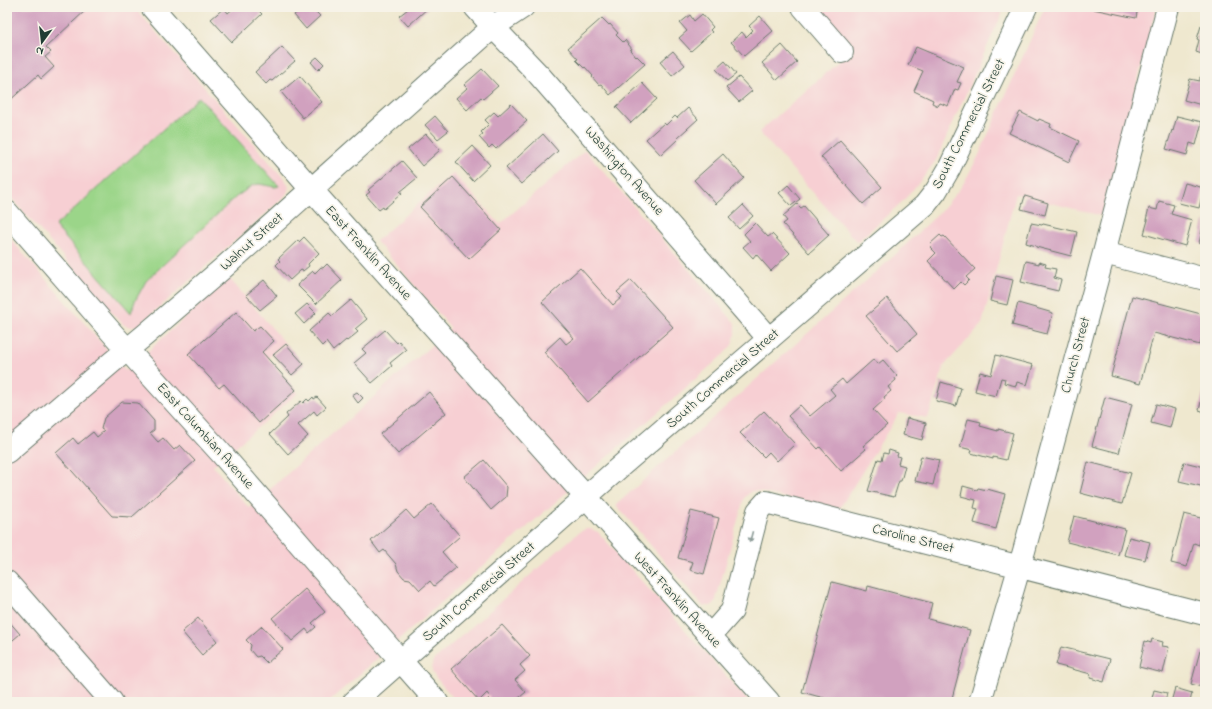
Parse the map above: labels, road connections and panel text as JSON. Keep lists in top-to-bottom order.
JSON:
{
  "streets": {
    "street": [
      "South Commercial Street",
      "Washington Avenue",
      "Walnut Street",
      "East Franklin Avenue",
      "Church Street",
      "East Columbian Avenue",
      "Caroline Street",
      "West Franklin Avenue"
    ]
  },
  "crossings": [
    ["South Commercial Street", "Washington Avenue"],
    ["South Commercial Street", "East Franklin Avenue"],
    ["South Commercial Street", "East Columbian Avenue"],
    ["South Commercial Street", "West Franklin Avenue"],
    ["Washington Avenue", "Walnut Street"],
    ["Walnut Street", "East Franklin Avenue"],
    ["Walnut Street", "East Columbian Avenue"],
    ["East Franklin Avenue", "West Franklin Avenue"],
    ["Church Street", "Caroline Street"],
    ["Caroline Street", "West Franklin Avenue"]
  ],
  "north": "bottom"
}
